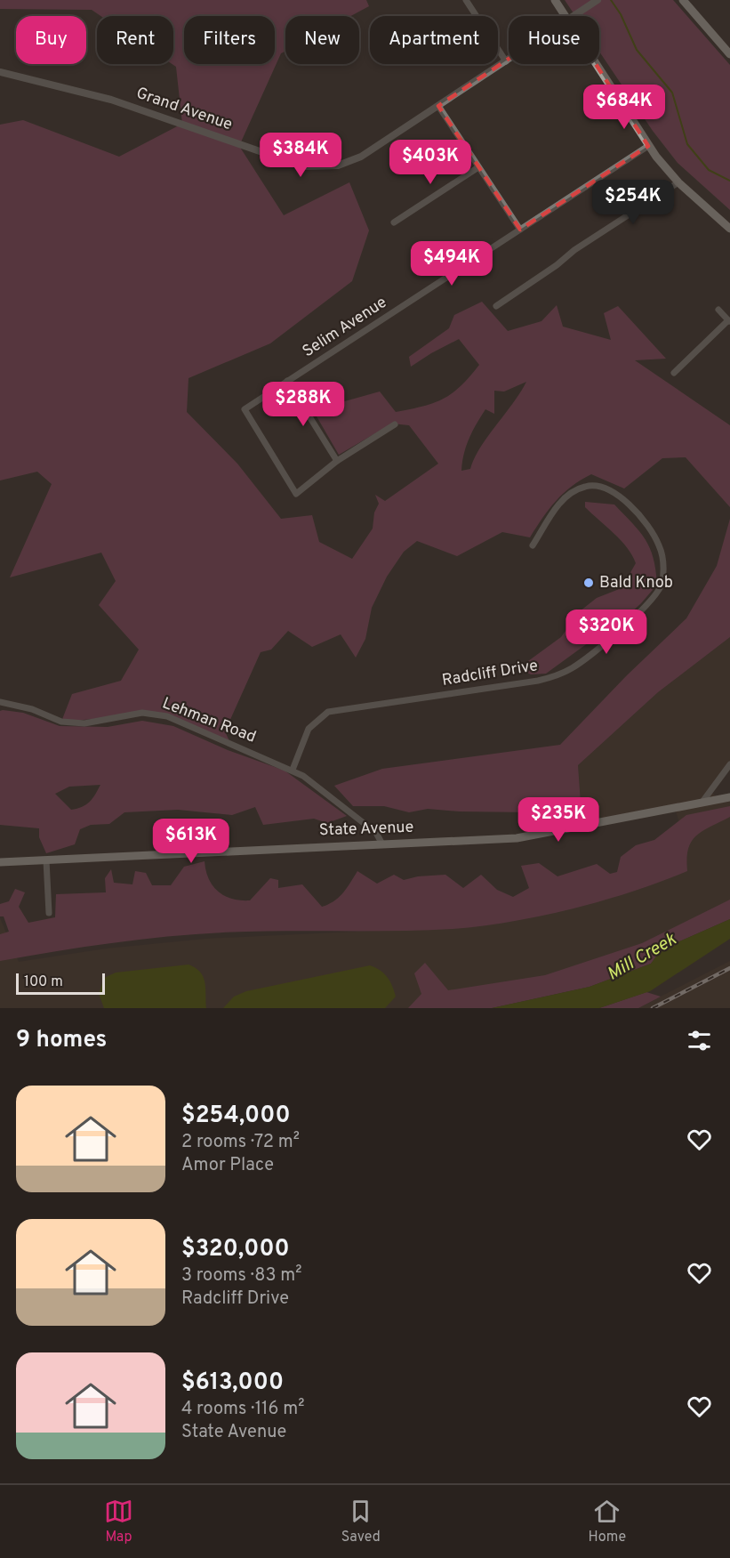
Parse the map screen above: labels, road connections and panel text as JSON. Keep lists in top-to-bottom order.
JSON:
{
  "streets": {
    "main road": ["State Avenue"],
    "street": [
      "Grand Avenue",
      "Selim Avenue",
      "Radcliff Drive",
      "Lehman Road"
    ]
  },
  "crossings": [
    ["Radcliff Drive", "Lehman Road"],
    ["Lehman Road", "State Avenue"]
  ],
  "water": ["Mill Creek"],
  "places": ["Bald Knob"],
  "scale_bar": "100 m",
  "page": {
    "chip": [
      "Buy",
      "Rent",
      "Filters",
      "New",
      "Apartment",
      "House"
    ],
    "price": [
      "$684K",
      "$384K",
      "$403K",
      "$254K",
      "$494K",
      "$288K",
      "$320K",
      "$235K",
      "$613K"
    ],
    "scale": "100 m",
    "heading": "9 homes",
    "list": [
      {
        "name": "$254,000",
        "note": "2 rooms · 72 m² · Amor Place"
      },
      {
        "name": "$320,000",
        "note": "3 rooms · 83 m² · Radcliff Drive"
      },
      {
        "name": "$613,000",
        "note": "4 rooms · 116 m² · State Avenue"
      }
    ],
    "tabs": ["Map", "Saved", "Home"]
  }
}
